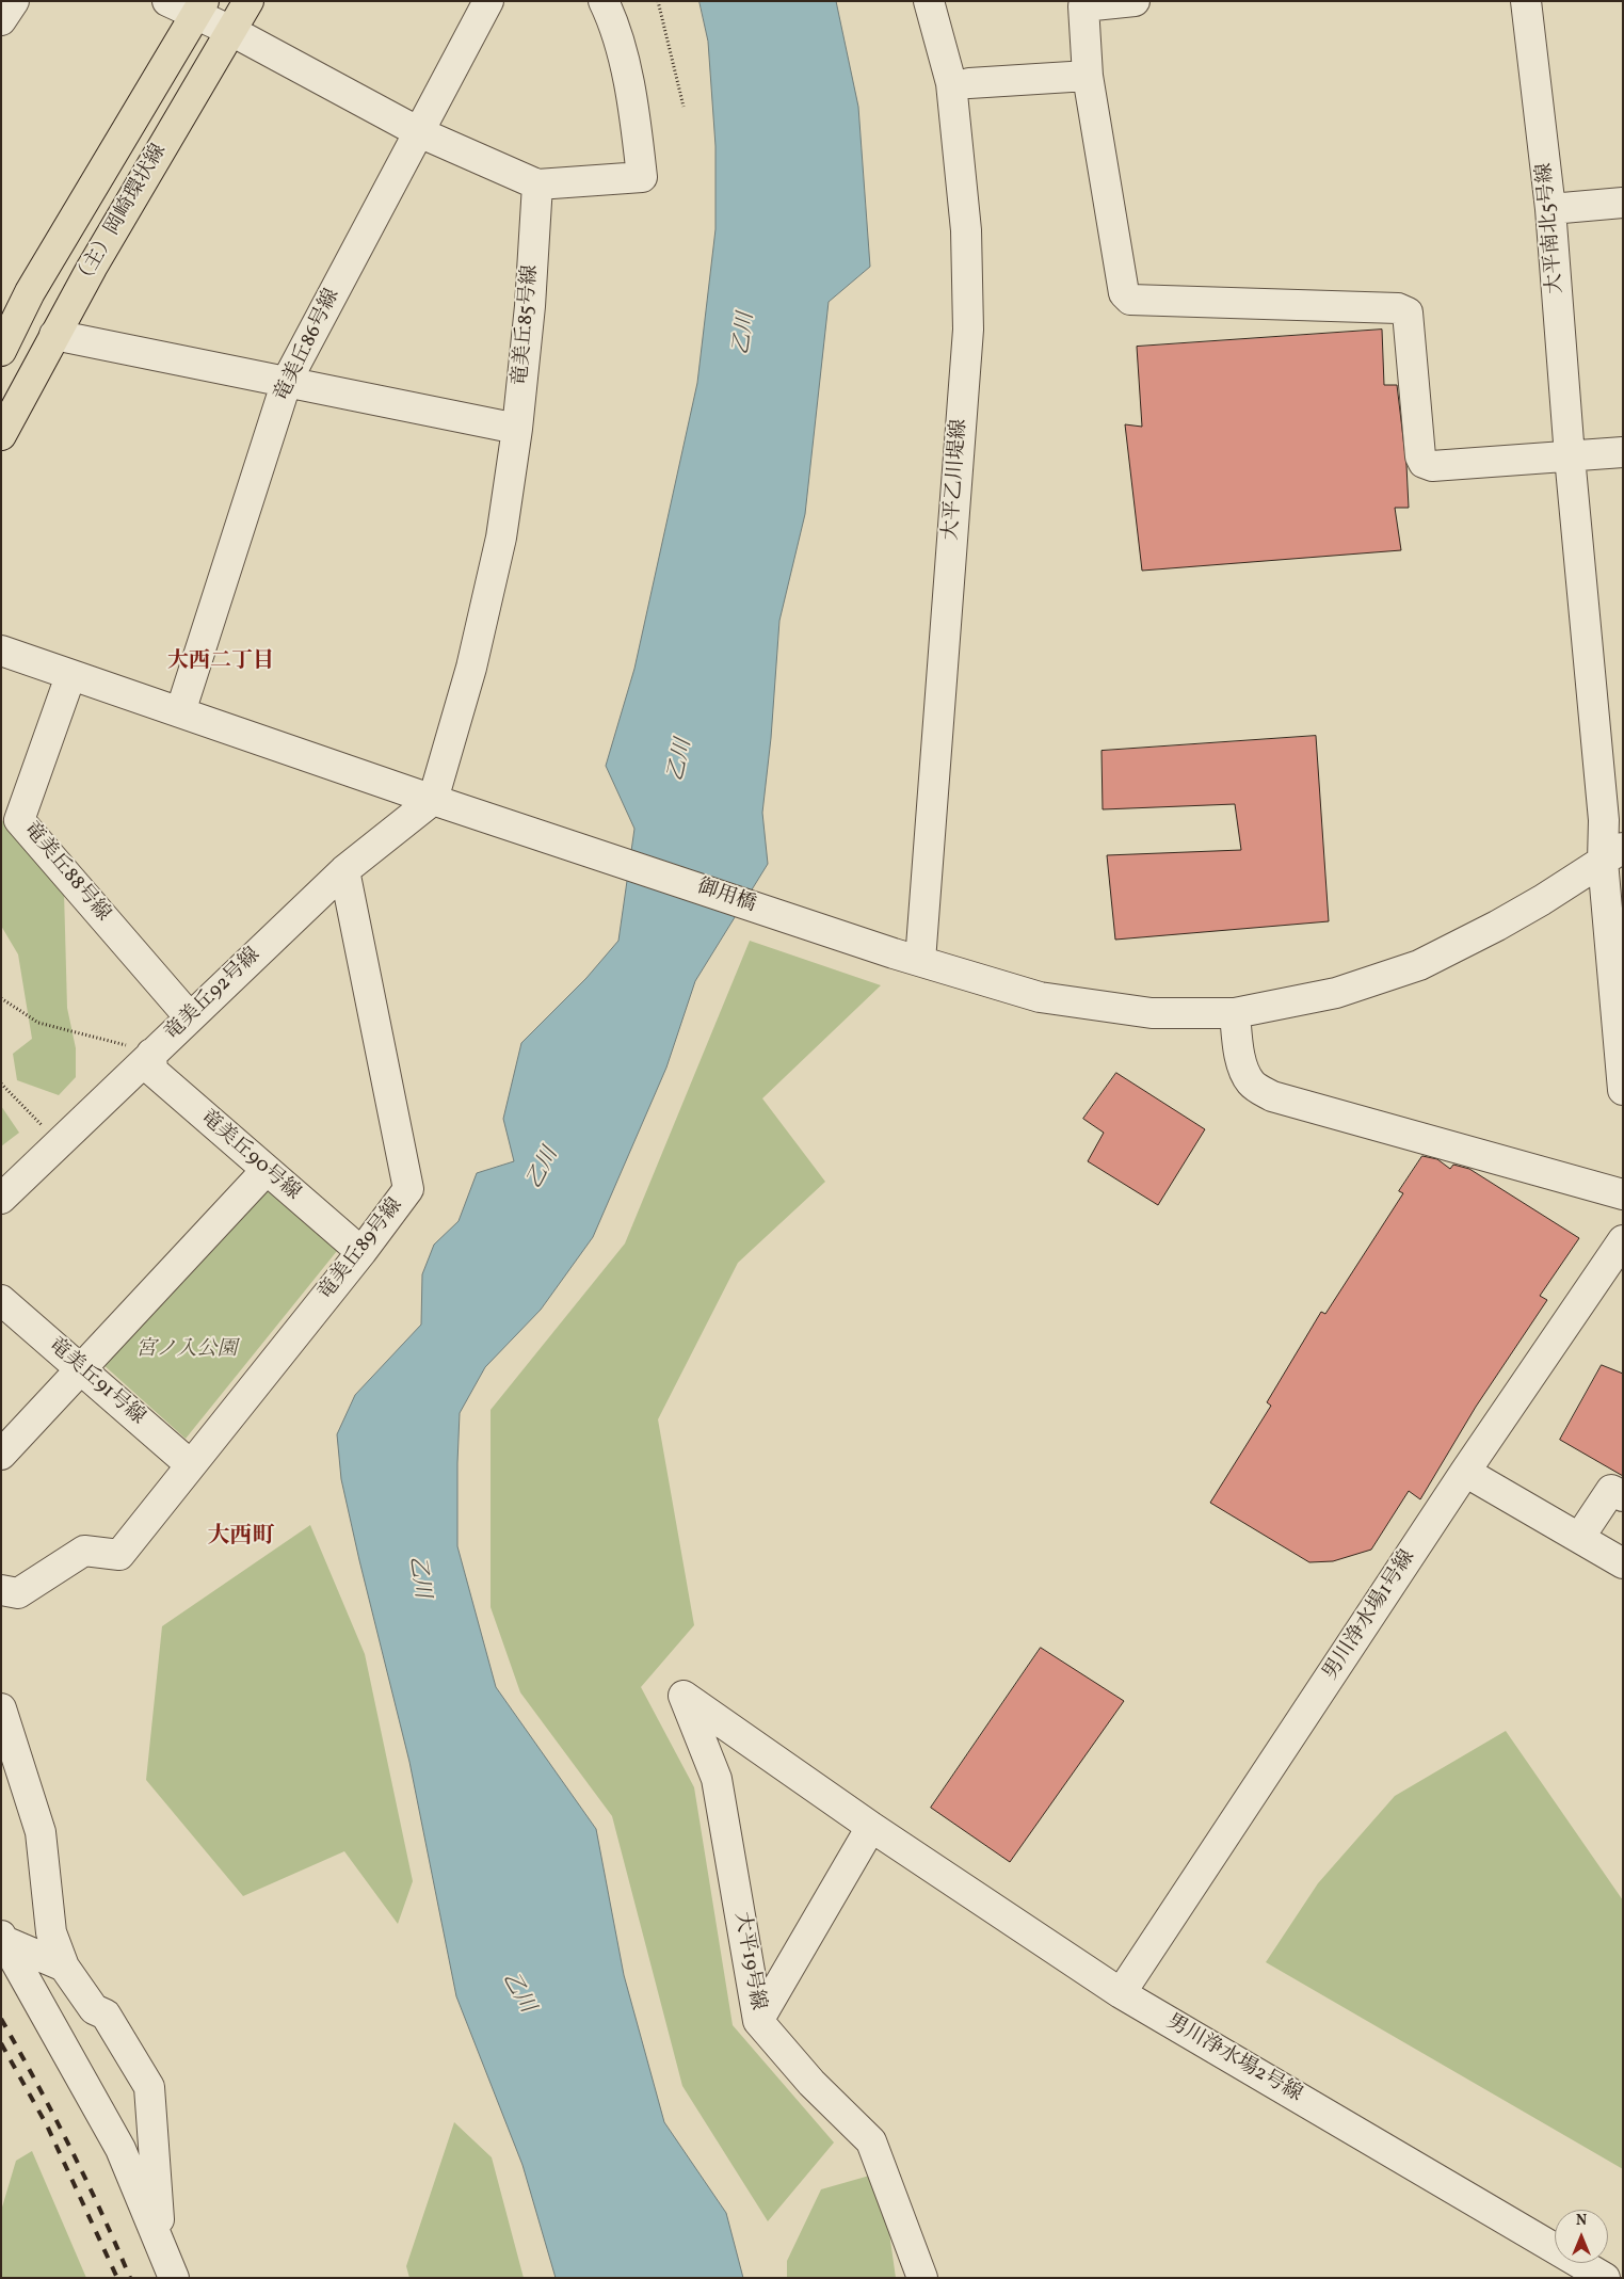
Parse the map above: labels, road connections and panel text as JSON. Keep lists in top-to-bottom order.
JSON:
{
  "streets": {
    "main road": ["（主）岡崎環状線"],
    "street": [
      "大平南北5号線",
      "竜美丘85号線",
      "竜美丘86号線",
      "大平乙川堤線",
      "竜美丘88号線",
      "御用橋",
      "竜美丘92号線",
      "竜美丘90号線",
      "竜美丘89号線",
      "竜美丘91号線",
      "男川浄水場1号線",
      "大平19号線",
      "男川浄水場2号線"
    ]
  },
  "crossings": [
    ["大平南北5号線", "御用橋"],
    ["竜美丘85号線", "御用橋"],
    ["竜美丘85号線", "竜美丘92号線"],
    ["竜美丘86号線", "御用橋"],
    ["大平乙川堤線", "御用橋"],
    ["竜美丘88号線", "御用橋"],
    ["竜美丘88号線", "竜美丘92号線"],
    ["御用橋", "竜美丘92号線"],
    ["竜美丘92号線", "竜美丘90号線"],
    ["竜美丘92号線", "竜美丘89号線"],
    ["竜美丘90号線", "竜美丘89号線"],
    ["竜美丘89号線", "竜美丘91号線"],
    ["男川浄水場1号線", "男川浄水場2号線"],
    ["大平19号線", "男川浄水場2号線"]
  ],
  "districts": ["大西二丁目", "大西町"],
  "water": ["乙川"],
  "parks": ["宮ノ入公園"],
  "north": "top"
}
